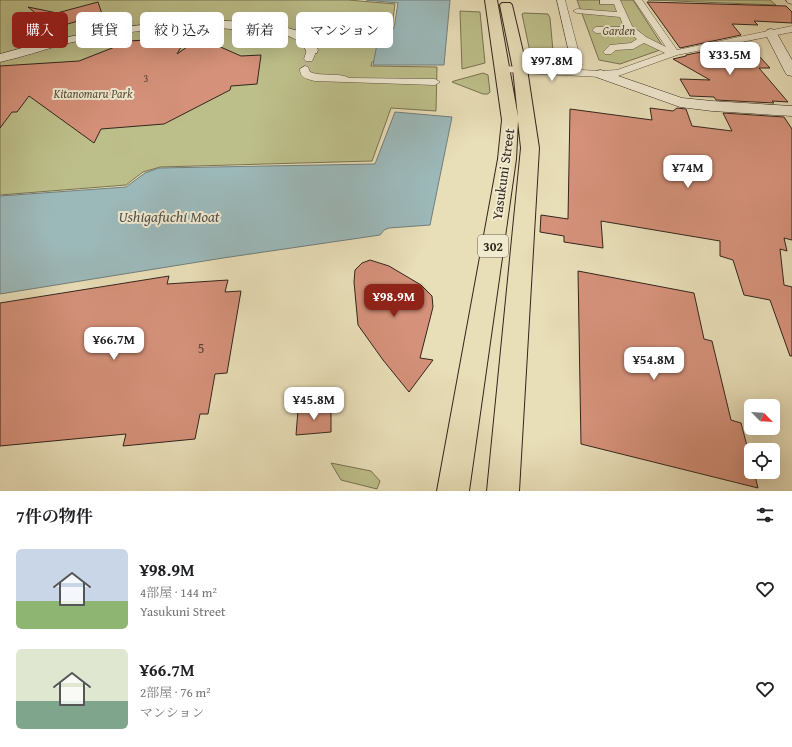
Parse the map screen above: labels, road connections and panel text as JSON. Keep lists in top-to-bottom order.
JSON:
{
  "streets": {
    "main road": ["Yasukuni Street", "302"]
  },
  "water": ["Ushigafuchi Moat"],
  "parks": ["Garden", "Kitanomaru Park"],
  "house_numbers": ["3", "5"],
  "north": "bottom right",
  "page": {
    "chip": [
      "購入",
      "賃貸",
      "絞り込み",
      "新着",
      "マンション"
    ],
    "price": [
      "¥33.5M",
      "¥97.8M",
      "¥74M",
      "¥98.9M",
      "¥66.7M",
      "¥54.8M",
      "¥45.8M"
    ],
    "heading": "7件の物件",
    "list": [
      {
        "name": "¥98.9M",
        "note": "4部屋 · 144 m² · Yasukuni Street"
      },
      {
        "name": "¥66.7M",
        "note": "2部屋 · 76 m² · マンション"
      }
    ]
  }
}
